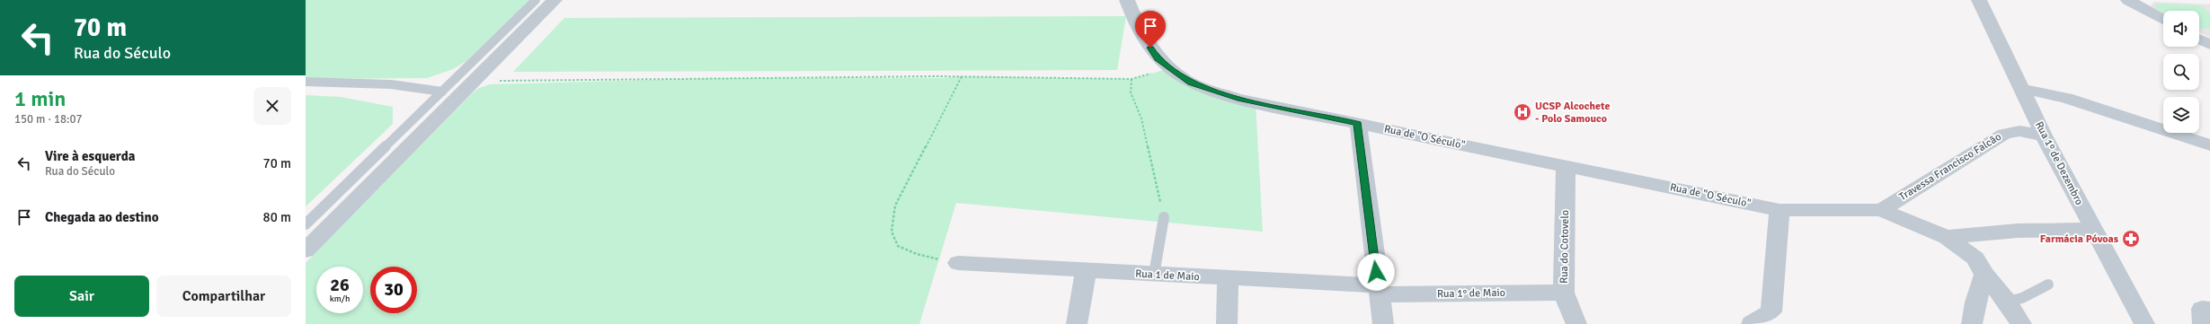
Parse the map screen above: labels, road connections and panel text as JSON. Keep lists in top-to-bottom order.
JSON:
{
  "streets": {
    "street": [
      "Rua de \"O Século\"",
      "Rua 1º de Dezembro",
      "Travessa Francisco Falcão",
      "Rua do Cotovelo",
      "Rua 1 de Maio",
      "Rua 1° de Maio"
    ]
  },
  "crossings": [
    ["Rua de \"O Século\"", "Travessa Francisco Falcão"],
    ["Rua de \"O Século\"", "Rua do Cotovelo"],
    ["Rua 1º de Dezembro", "Travessa Francisco Falcão"],
    ["Rua do Cotovelo", "Rua 1° de Maio"],
    ["Rua 1 de Maio", "Rua 1° de Maio"]
  ],
  "places": {
    "hospital": ["UCSP Alcochete - Polo Samouco"],
    "pharmacy": ["Farmácia Póvoas"]
  },
  "page": {
    "turn": ["70 m", "Rua do Século"],
    "heading": ["1 min", "150 m · 18:07"],
    "list": [
      {
        "name": "Vire à esquerda",
        "note": "Rua do Século",
        "value": "70 m"
      },
      {
        "name": "Chegada ao destino",
        "value": "80 m"
      }
    ],
    "speed": "26 km/h",
    "limit": "30",
    "buttons": ["Sair", "Compartilhar"]
  }
}
